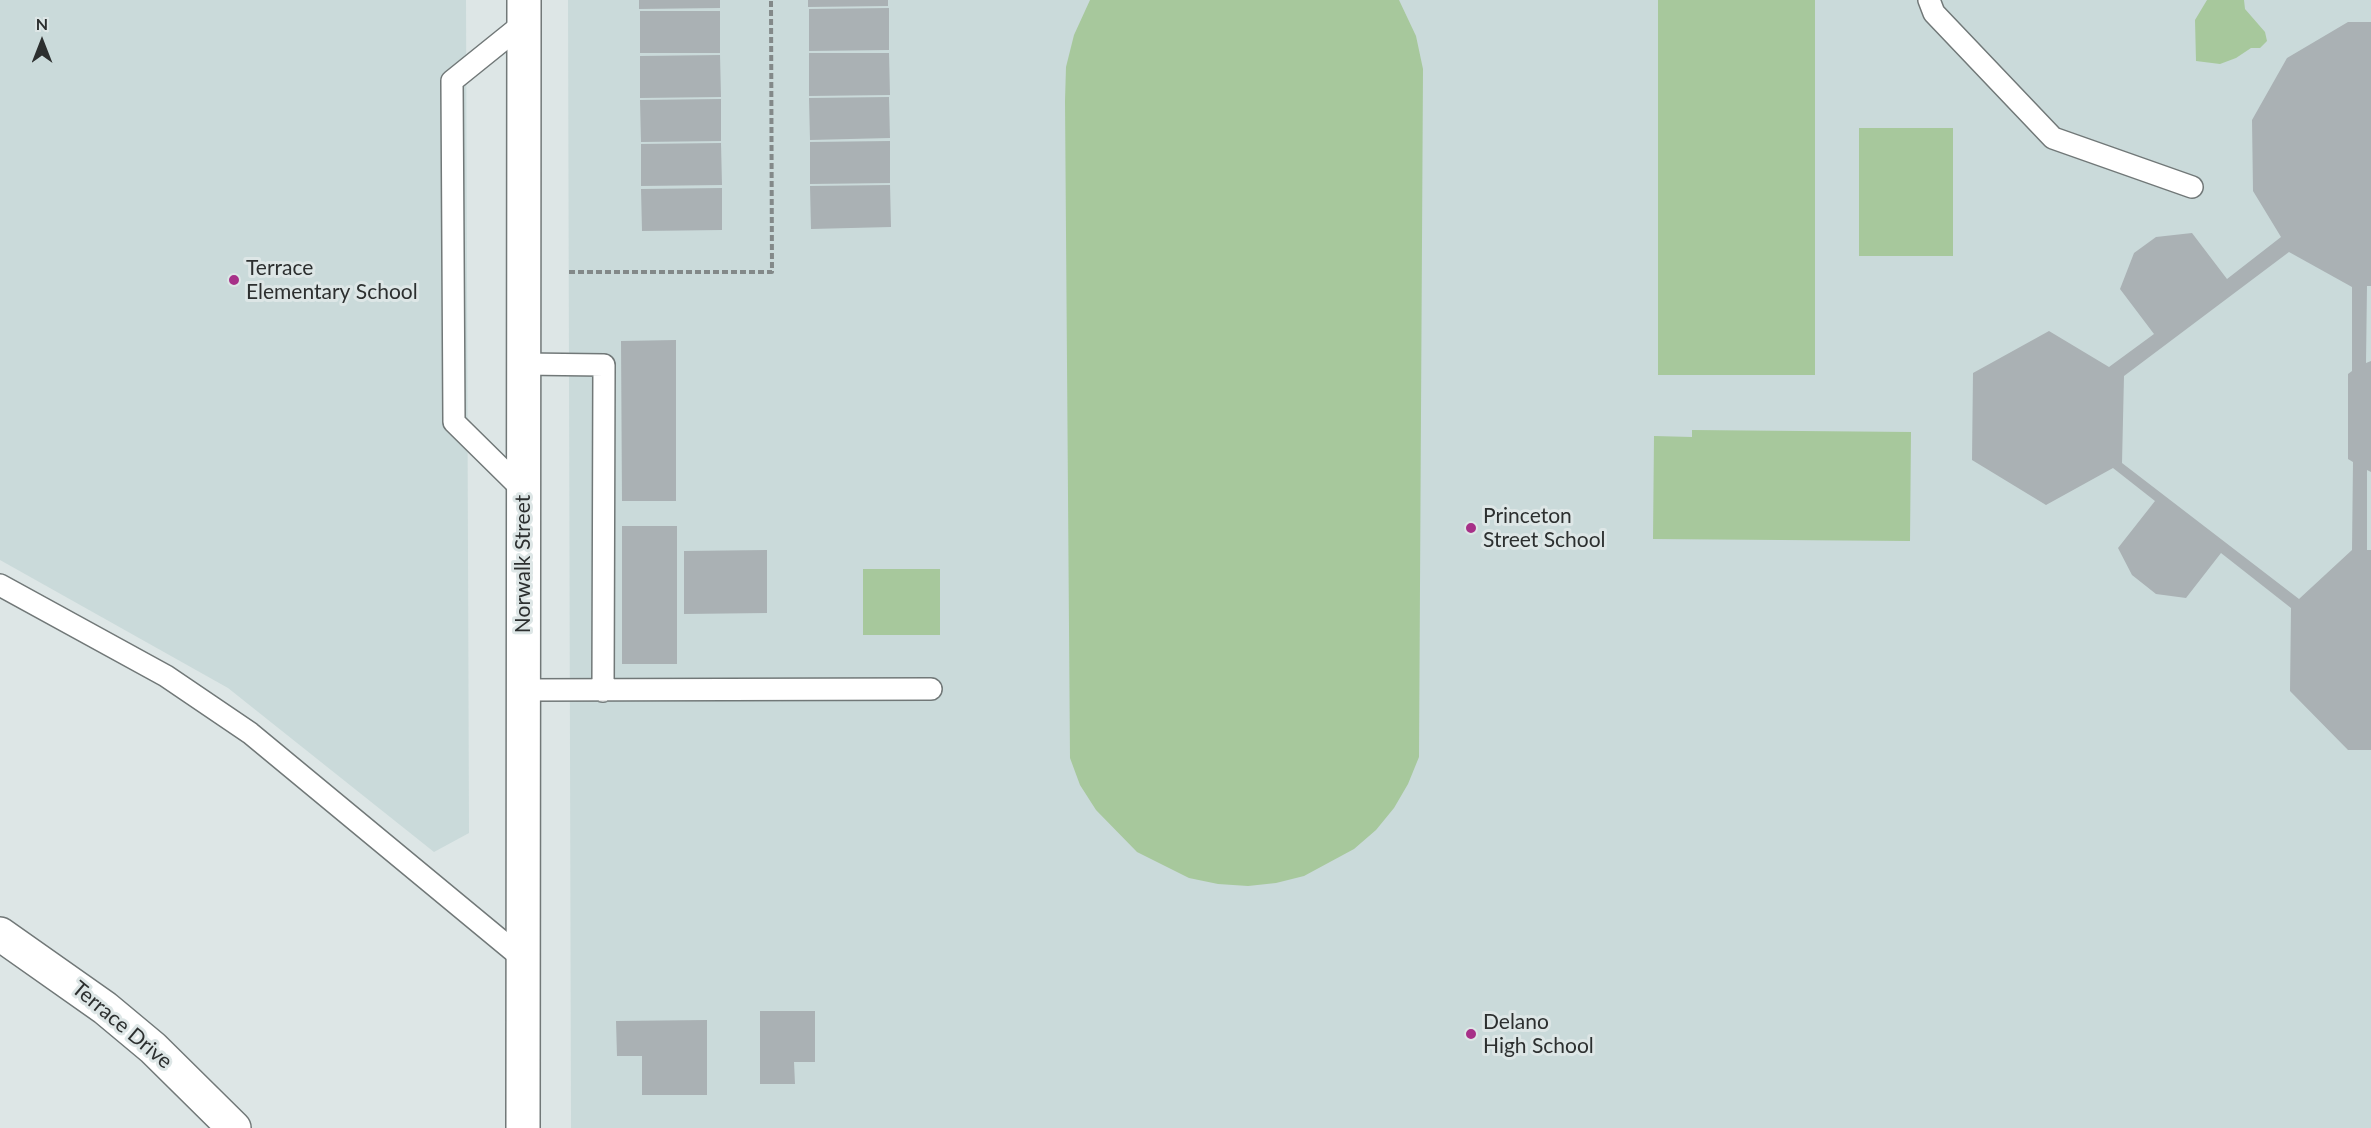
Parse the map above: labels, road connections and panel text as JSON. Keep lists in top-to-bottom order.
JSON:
{
  "streets": {
    "street": ["Norwalk Street", "Terrace Drive"]
  },
  "places": ["Terrace Elementary School", "Princeton Street School", "Delano High School"],
  "north": "top"
}
